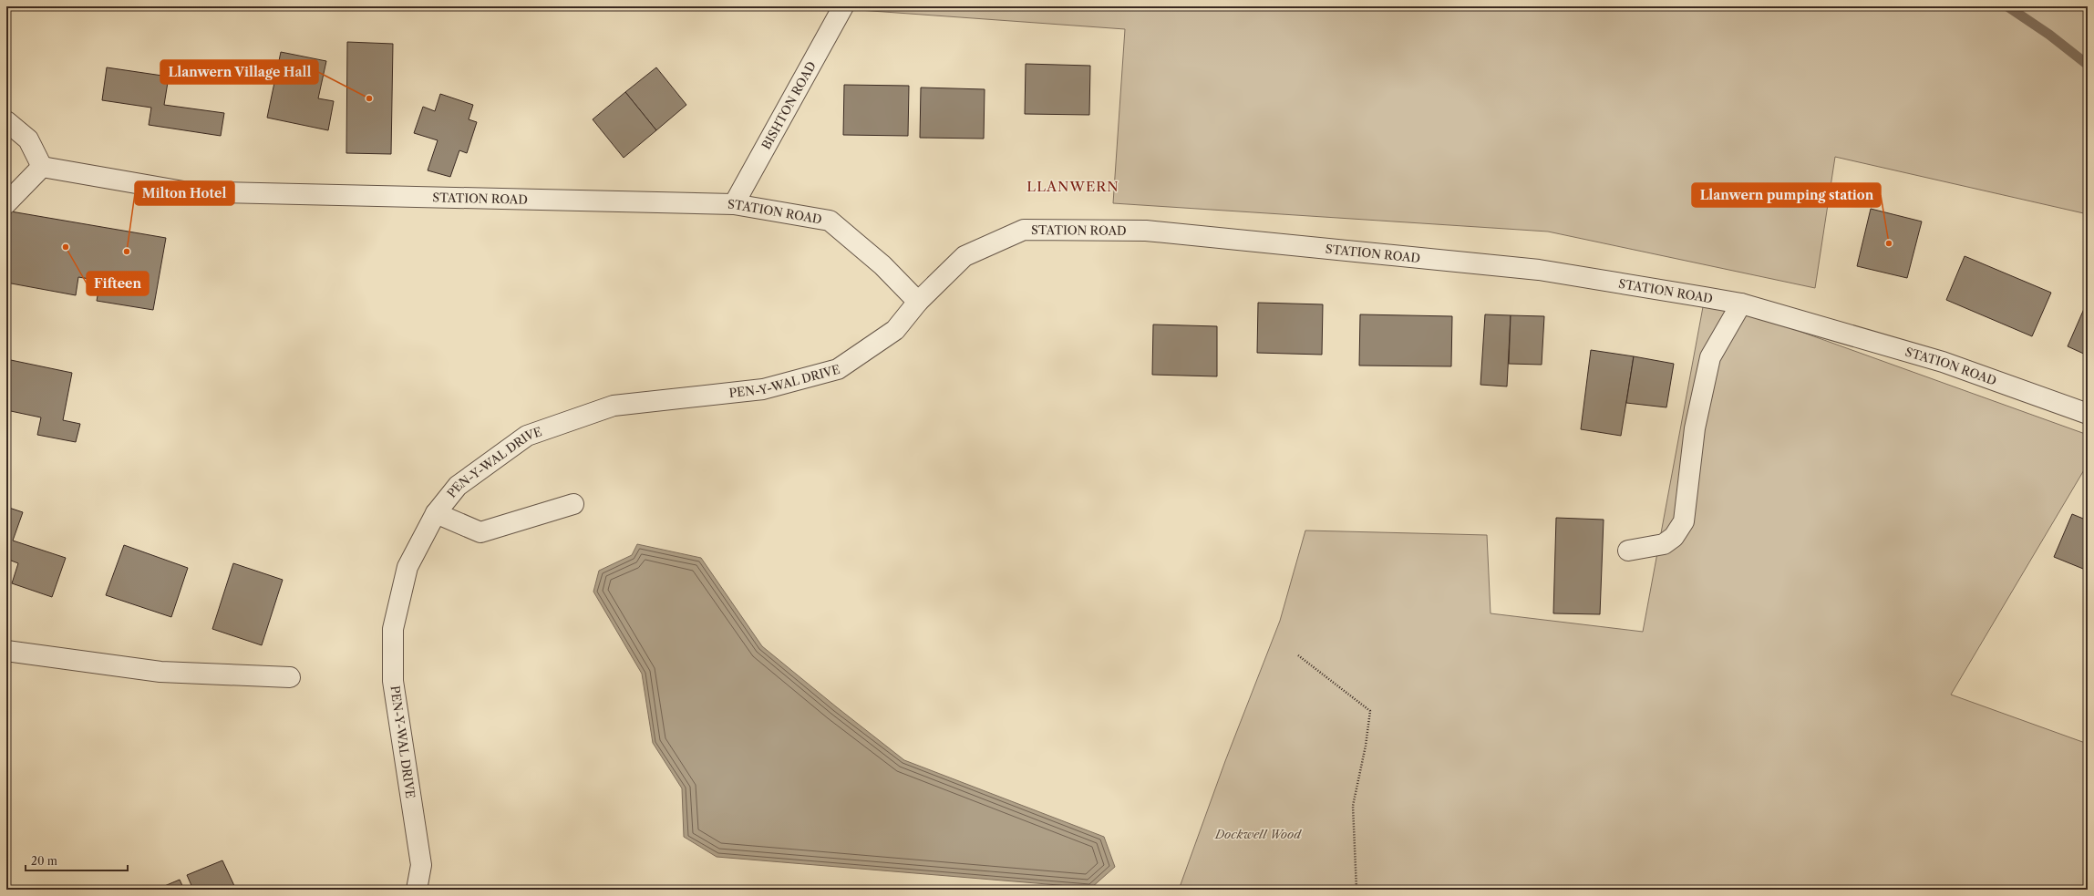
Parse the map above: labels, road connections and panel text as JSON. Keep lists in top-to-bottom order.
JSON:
{
  "streets": {
    "street": ["BISHTON ROAD", "STATION ROAD", "PEN-Y-WAL DRIVE"]
  },
  "crossings": [
    ["BISHTON ROAD", "STATION ROAD"],
    ["STATION ROAD", "PEN-Y-WAL DRIVE"]
  ],
  "districts": ["LLANWERN"],
  "parks": ["Dockwell Wood"],
  "places": [
    "Llanwern Village Hall",
    "Llanwern pumping station",
    "Fifteen",
    "Milton Hotel"
  ],
  "scale_bar": "20 m"
}
